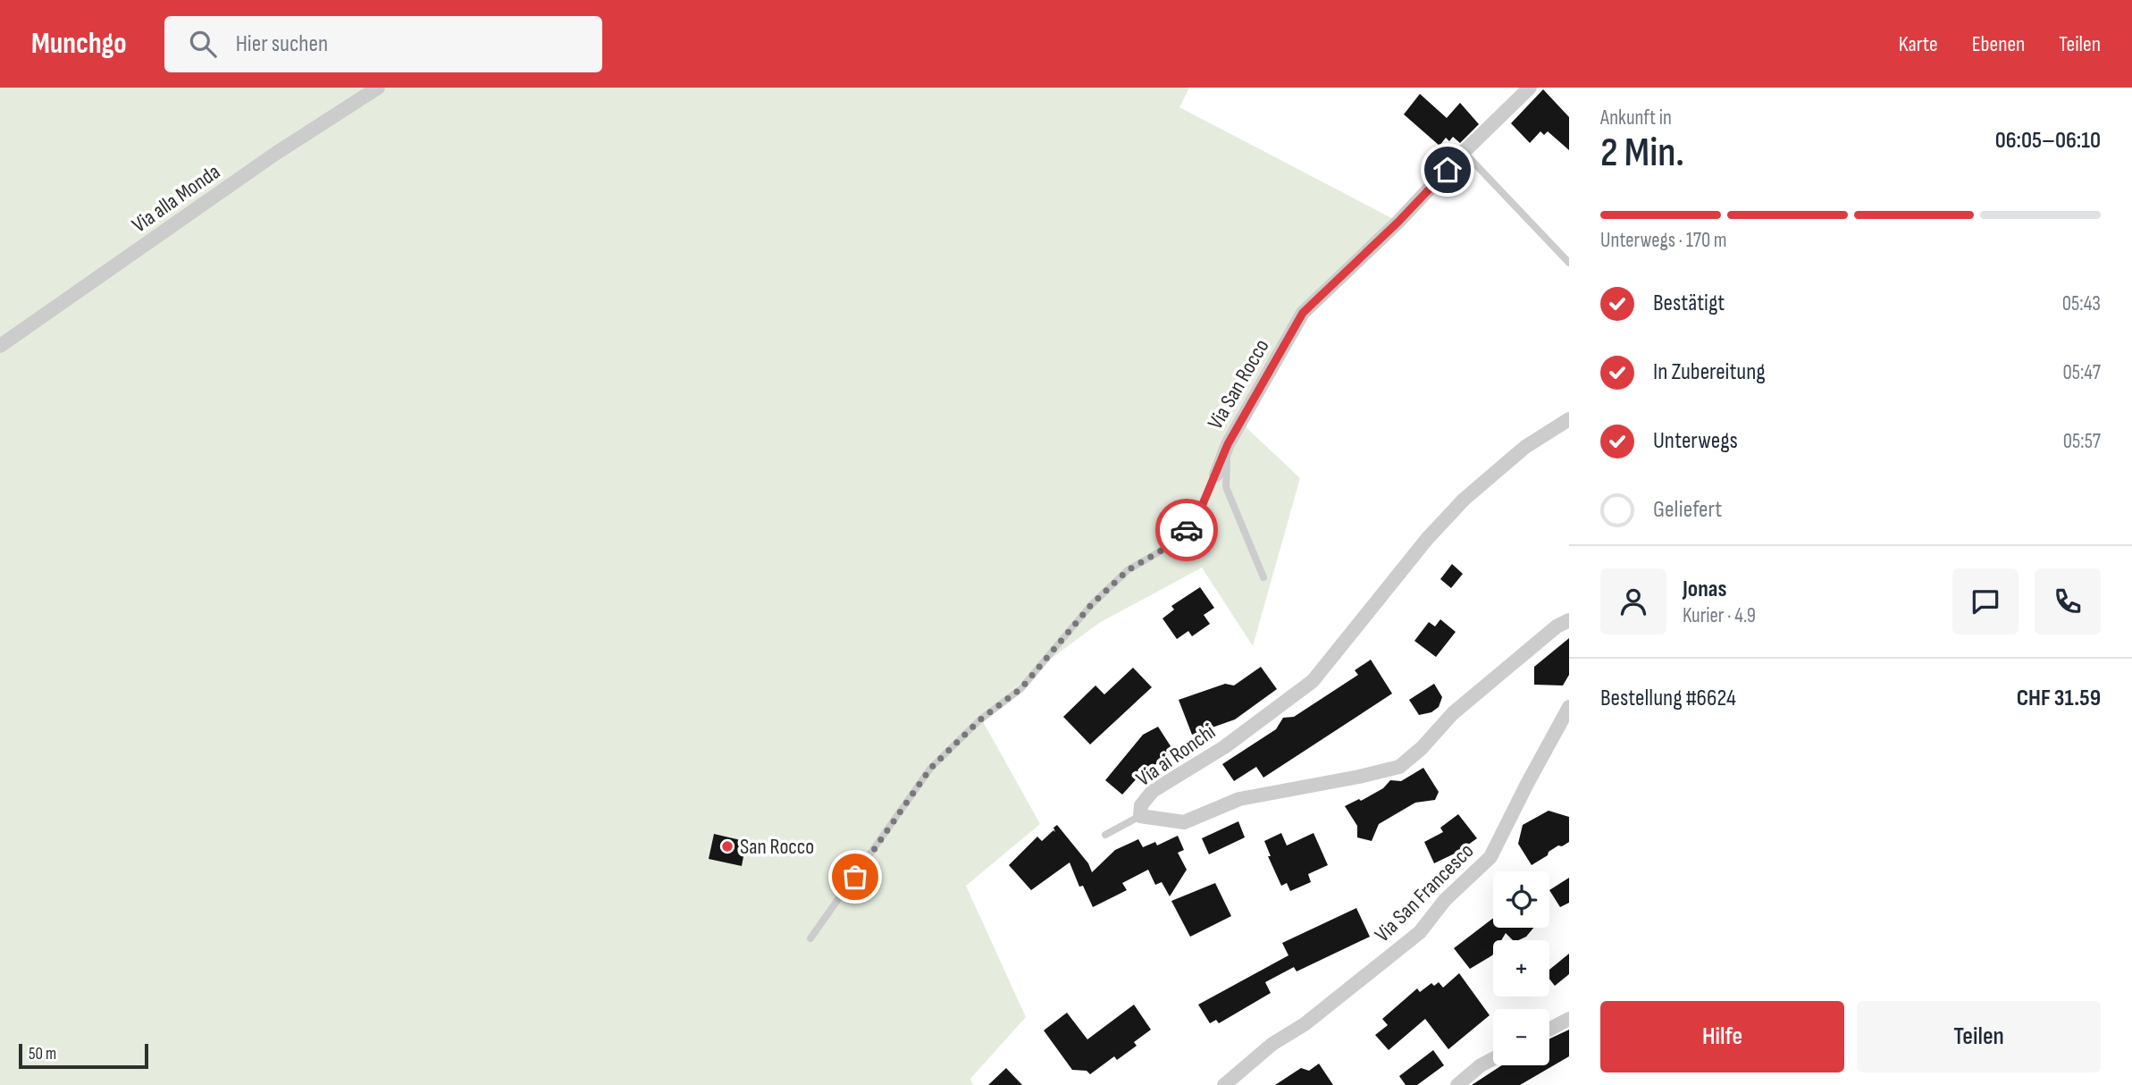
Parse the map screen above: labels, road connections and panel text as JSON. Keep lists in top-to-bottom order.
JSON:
{
  "streets": {
    "street": [
      "Via alla Monda",
      "Via San Rocco",
      "Via ai Ronchi",
      "Via San Francesco"
    ]
  },
  "places": ["San Rocco"],
  "scale_bar": "50 m",
  "page": {
    "header": "Munchgo",
    "search": "Hier suchen",
    "nav": ["Karte", "Ebenen", "Teilen"],
    "heading": ["2 Min.", "Ankunft in", "06:05–06:10"],
    "panel": [
      "Jonas",
      "Kurier · 4.9",
      "Bestellung #6624",
      "CHF 31.59"
    ],
    "bar": "Unterwegs · 170 m",
    "list": [
      ["Bestätigt", "05:43"],
      ["In Zubereitung", "05:47"],
      ["Unterwegs", "05:57"],
      "Geliefert"
    ],
    "map_buttons": ["+", "−"],
    "buttons": ["Hilfe", "Teilen"],
    "scale": "50 m"
  }
}
